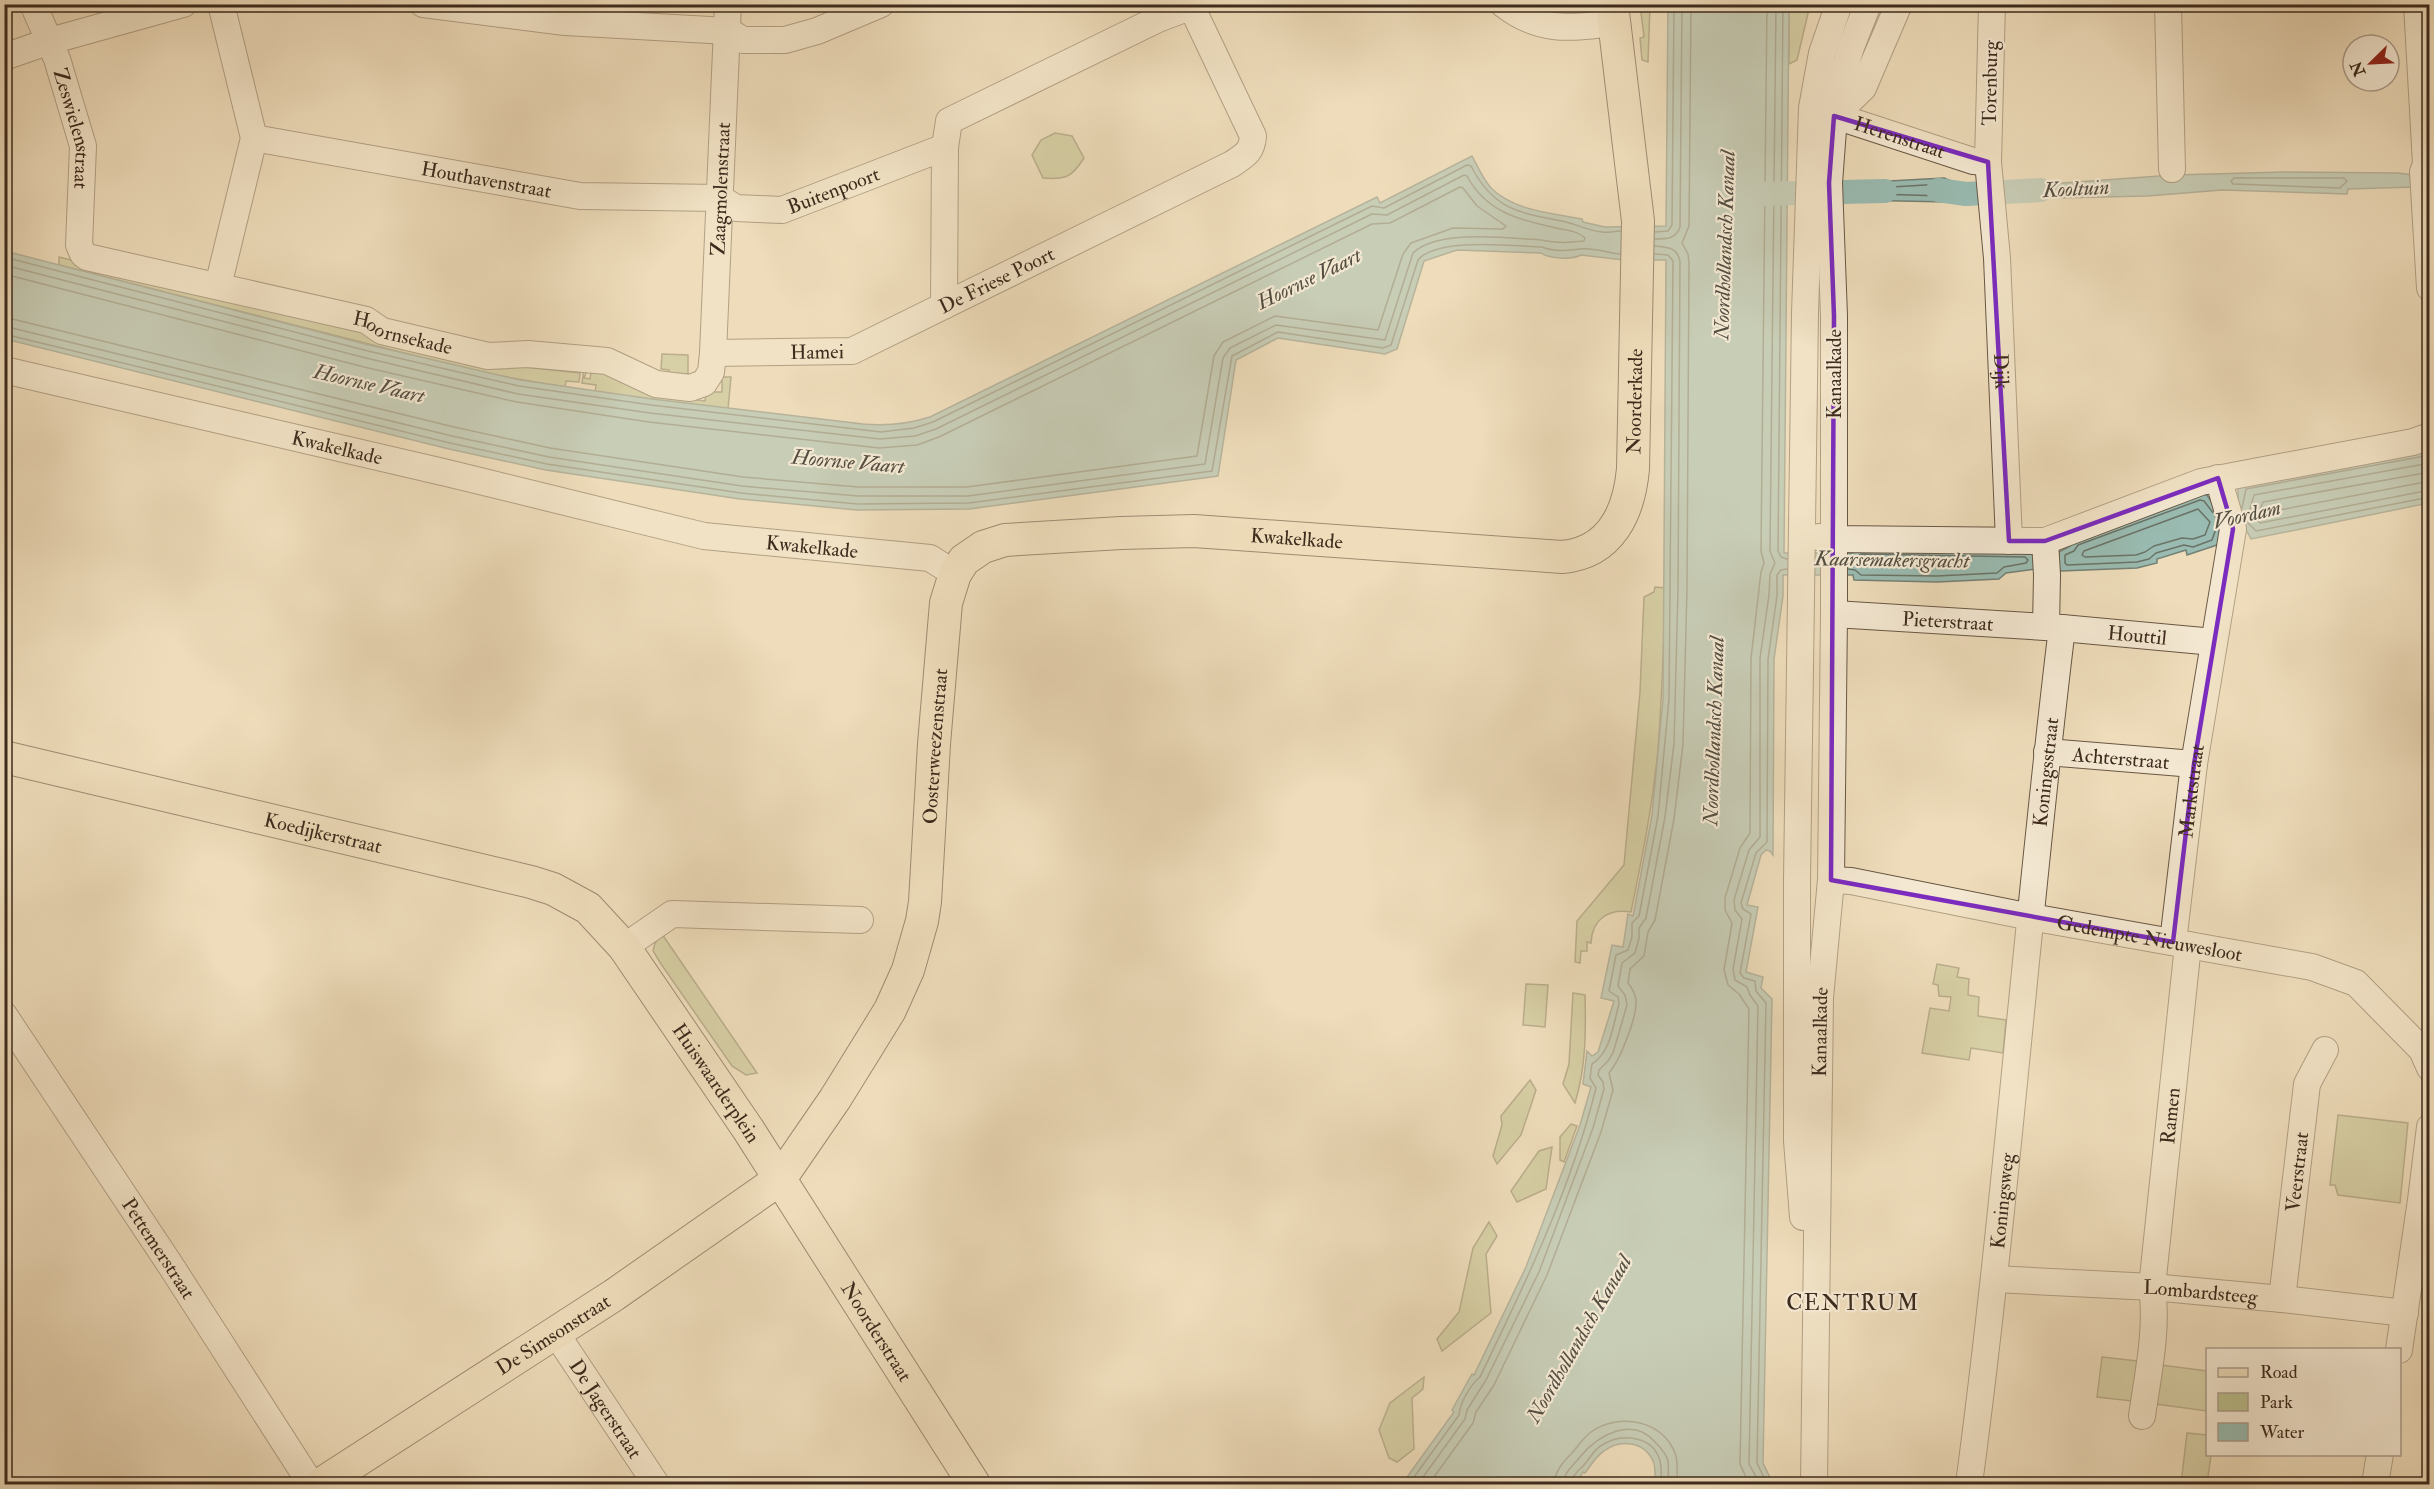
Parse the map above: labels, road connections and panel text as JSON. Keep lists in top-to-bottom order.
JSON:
{
  "streets": {
    "main road": [
      "Noorderkade",
      "Kwakelkade",
      "Oosterweezenstraat",
      "Koedijkerstraat",
      "Huiswaarderplein",
      "Noorderstraat",
      "De Simsonstraat"
    ],
    "street": [
      "Torenburg",
      "Zeswielenstraat",
      "Herenstraat",
      "Houthavenstraat",
      "Zaagmolenstraat",
      "Buitenpoort",
      "De Friese Poort",
      "Hoornsekade",
      "Hamei",
      "Dijk",
      "Kanaalkade",
      "Pieterstraat",
      "Houttil",
      "Achterstraat",
      "Koningsstraat",
      "Marktstraat",
      "Gedempte Nieuwesloot",
      "Ramen",
      "Veerstraat",
      "Koningsweg",
      "Pettemerstraat",
      "Lombardsteeg",
      "De Jagerstraat"
    ]
  },
  "crossings": [
    ["Torenburg", "Herenstraat"],
    ["Torenburg", "Dijk"],
    ["Zeswielenstraat", "Hoornsekade"],
    ["Herenstraat", "Dijk"],
    ["Herenstraat", "Kanaalkade"],
    ["Houthavenstraat", "Zaagmolenstraat"],
    ["Houthavenstraat", "Buitenpoort"],
    ["Zaagmolenstraat", "Buitenpoort"],
    ["Zaagmolenstraat", "Hoornsekade"],
    ["Zaagmolenstraat", "Hamei"],
    ["Buitenpoort", "De Friese Poort"],
    ["De Friese Poort", "Hamei"],
    ["Hoornsekade", "Hamei"],
    ["Kanaalkade", "Pieterstraat"],
    ["Kanaalkade", "Gedempte Nieuwesloot"],
    ["Noorderkade", "Kwakelkade"],
    ["Kwakelkade", "Oosterweezenstraat"],
    ["Pieterstraat", "Houttil"],
    ["Pieterstraat", "Koningsstraat"],
    ["Houttil", "Koningsstraat"],
    ["Houttil", "Marktstraat"],
    ["Oosterweezenstraat", "Huiswaarderplein"],
    ["Oosterweezenstraat", "Noorderstraat"],
    ["Oosterweezenstraat", "De Simsonstraat"],
    ["Achterstraat", "Koningsstraat"],
    ["Achterstraat", "Marktstraat"],
    ["Koningsstraat", "Gedempte Nieuwesloot"],
    ["Koningsstraat", "Koningsweg"],
    ["Marktstraat", "Gedempte Nieuwesloot"],
    ["Marktstraat", "Ramen"],
    ["Koedijkerstraat", "Huiswaarderplein"],
    ["Gedempte Nieuwesloot", "Ramen"],
    ["Gedempte Nieuwesloot", "Koningsweg"],
    ["Huiswaarderplein", "Noorderstraat"],
    ["Huiswaarderplein", "De Simsonstraat"],
    ["Ramen", "Lombardsteeg"],
    ["Veerstraat", "Lombardsteeg"],
    ["Koningsweg", "Lombardsteeg"],
    ["Noorderstraat", "De Simsonstraat"],
    ["De Simsonstraat", "De Jagerstraat"]
  ],
  "districts": ["CENTRUM"],
  "water": [
    "Kooltuin",
    "Noordhollandsch Kanaal",
    "Hoornse Vaart",
    "Voordam",
    "Kaarsemakersgracht"
  ],
  "legend": ["Road", "Park", "Water"],
  "north": "bottom left"
}
